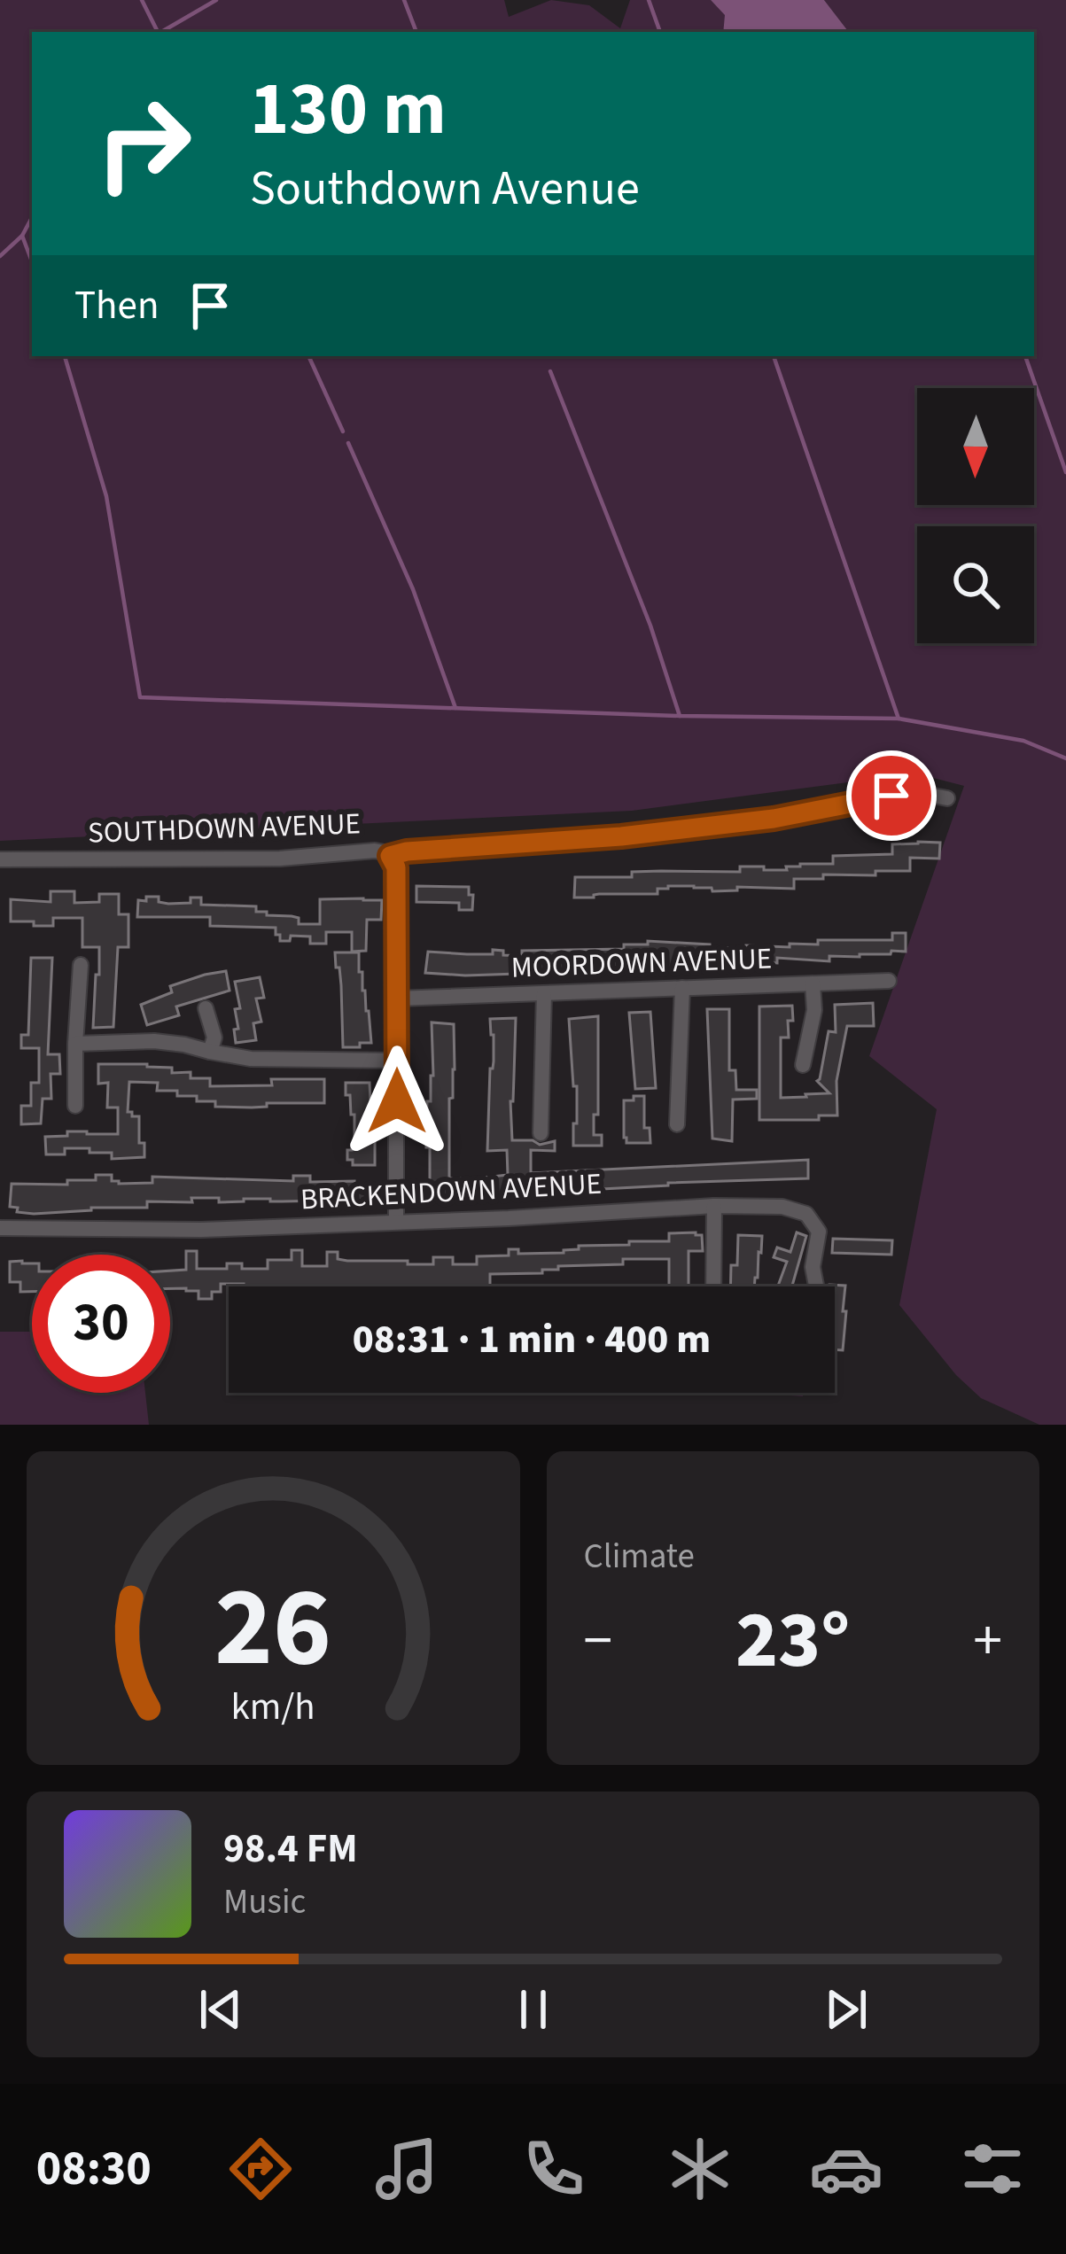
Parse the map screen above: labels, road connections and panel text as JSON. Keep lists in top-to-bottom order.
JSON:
{
  "streets": {
    "street": ["SOUTHDOWN AVENUE", "MOORDOWN AVENUE", "BRACKENDOWN AVENUE"]
  },
  "north": "bottom",
  "page": {
    "turn": ["130 m", "Southdown Avenue"],
    "then": "Then",
    "limit": "30",
    "trip": "08:31 · 1 min · 400 m",
    "tile": "Climate",
    "heat": ["−", "23°", "+"],
    "song": ["98.4 FM", "Music"],
    "tabs": "08:30",
    "gauge": ["26", "km/h"]
  }
}
